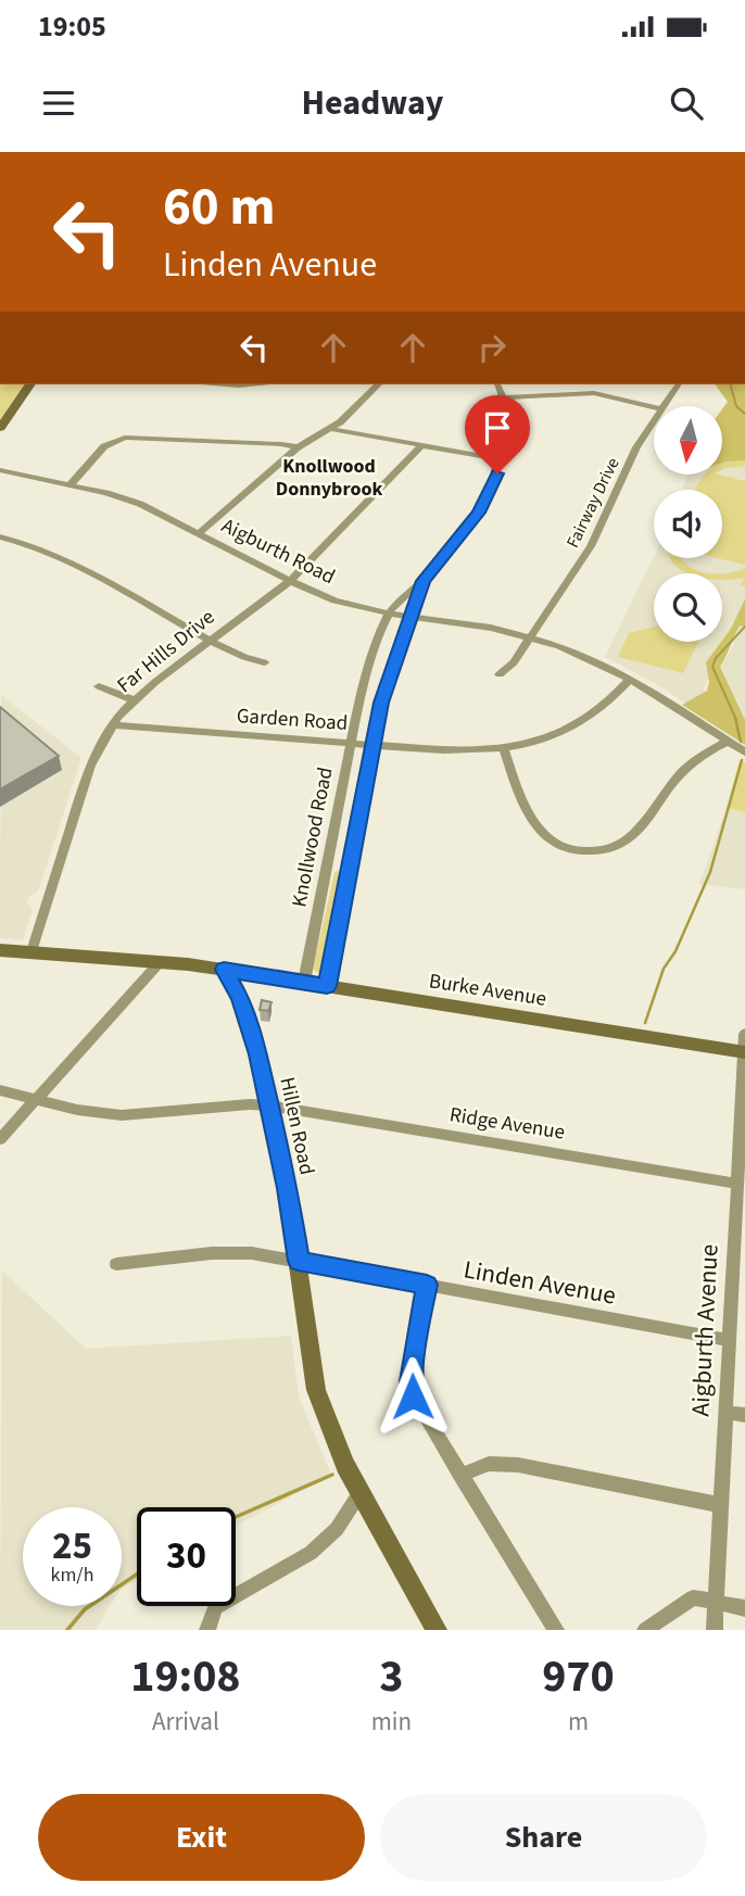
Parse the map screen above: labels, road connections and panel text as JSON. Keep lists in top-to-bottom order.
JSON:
{
  "streets": {
    "street": [
      "Fairway Drive",
      "Aigburth Road",
      "Far Hills Drive",
      "Garden Road",
      "Knollwood Road",
      "Burke Avenue",
      "Ridge Avenue",
      "Hillen Road",
      "Linden Avenue",
      "Aigburth Avenue"
    ]
  },
  "crossings": [
    ["Fairway Drive", "Aigburth Road"],
    ["Aigburth Road", "Far Hills Drive"],
    ["Aigburth Road", "Garden Road"],
    ["Aigburth Road", "Knollwood Road"],
    ["Far Hills Drive", "Garden Road"],
    ["Garden Road", "Knollwood Road"],
    ["Knollwood Road", "Burke Avenue"],
    ["Burke Avenue", "Hillen Road"],
    ["Burke Avenue", "Aigburth Avenue"],
    ["Ridge Avenue", "Hillen Road"],
    ["Ridge Avenue", "Aigburth Avenue"],
    ["Hillen Road", "Linden Avenue"],
    ["Linden Avenue", "Aigburth Avenue"]
  ],
  "districts": ["Knollwood Donnybrook"],
  "north": "bottom",
  "page": {
    "status": "19:05",
    "header": "Headway",
    "turn": ["60 m", "Linden Avenue"],
    "speed": "25 km/h",
    "limit": "30",
    "eta": [
      "19:08",
      "Arrival",
      "3",
      "min",
      "970",
      "m"
    ],
    "buttons": ["Exit", "Share"]
  }
}
